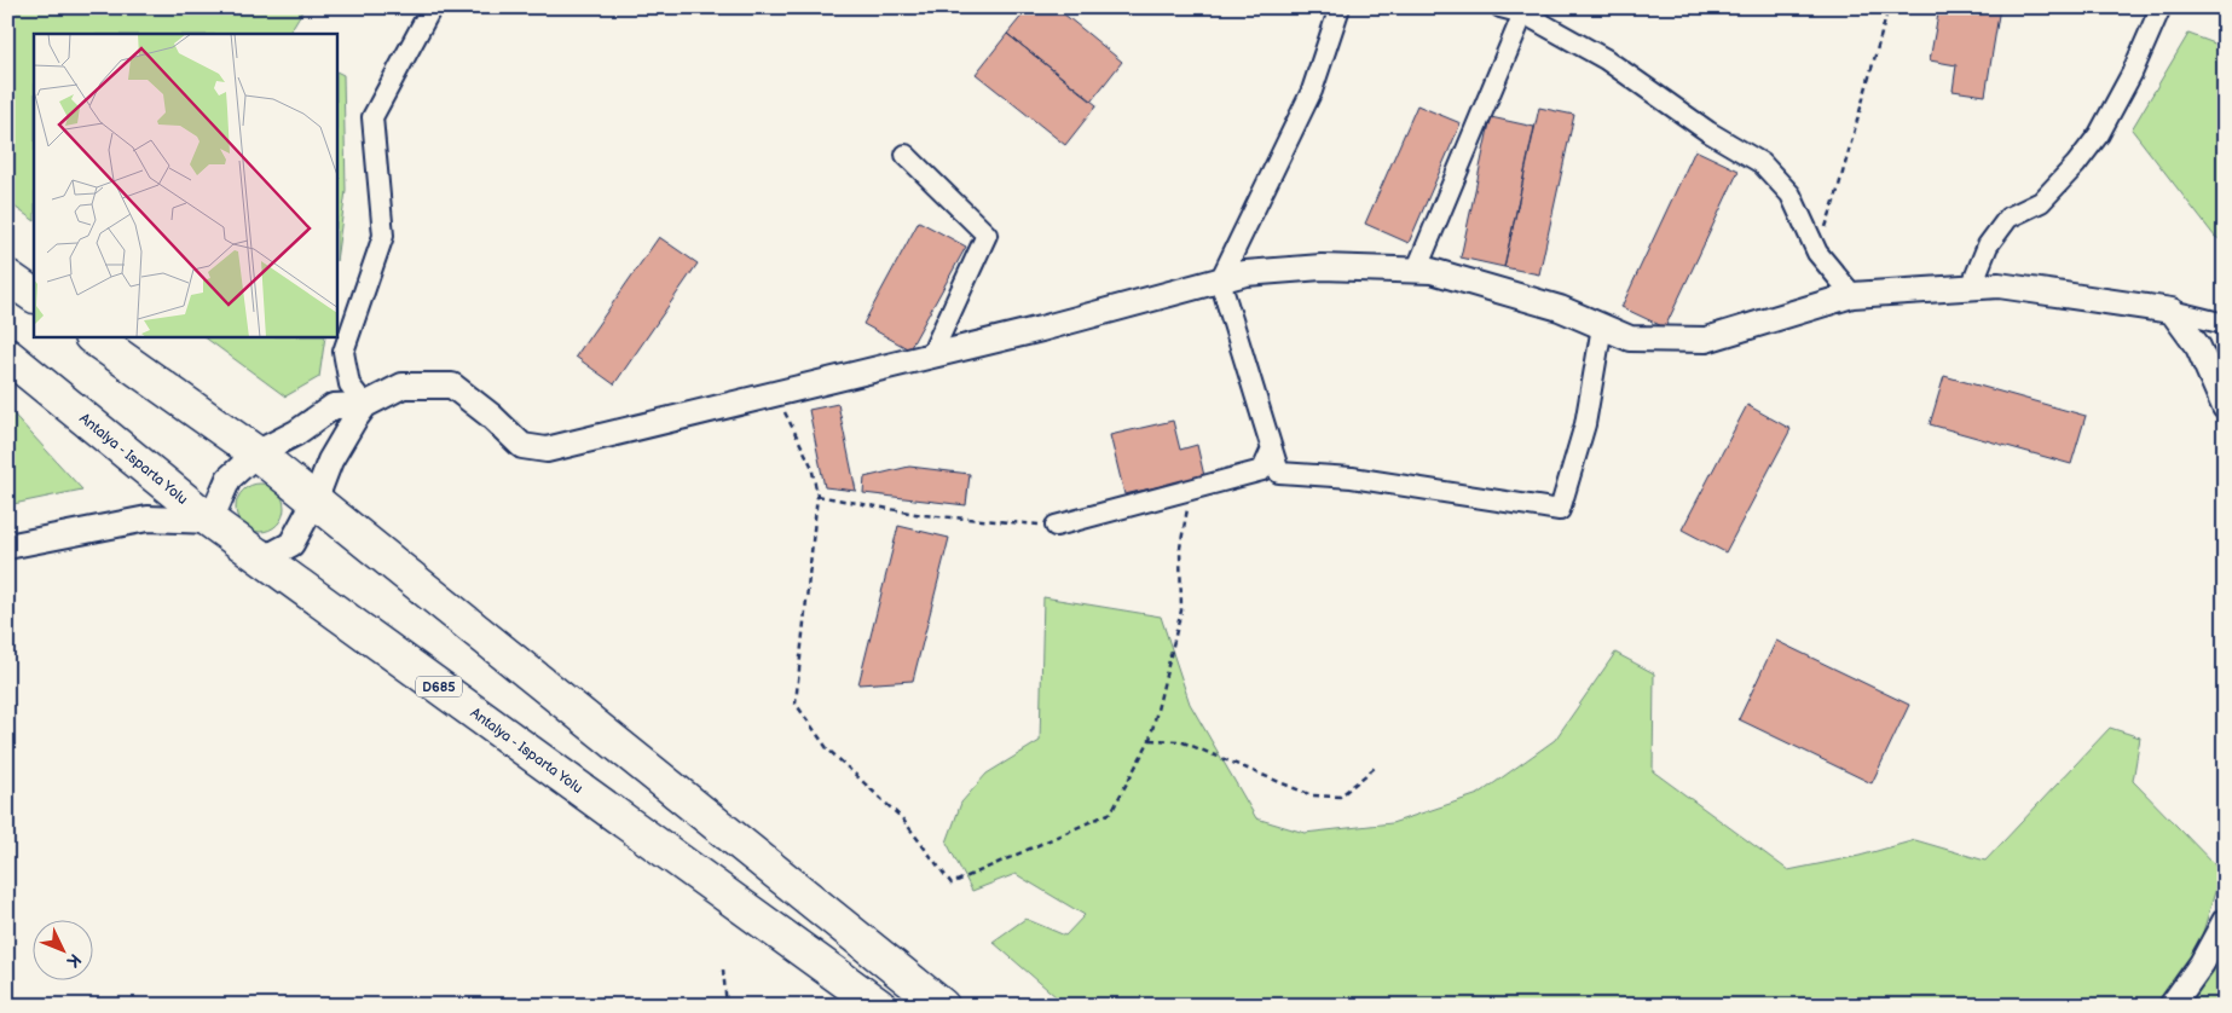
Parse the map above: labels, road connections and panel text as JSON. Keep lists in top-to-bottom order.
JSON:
{
  "streets": {
    "highway": ["Antalya - Isparta Yolu", "D685"]
  },
  "north": "bottom right"
}
